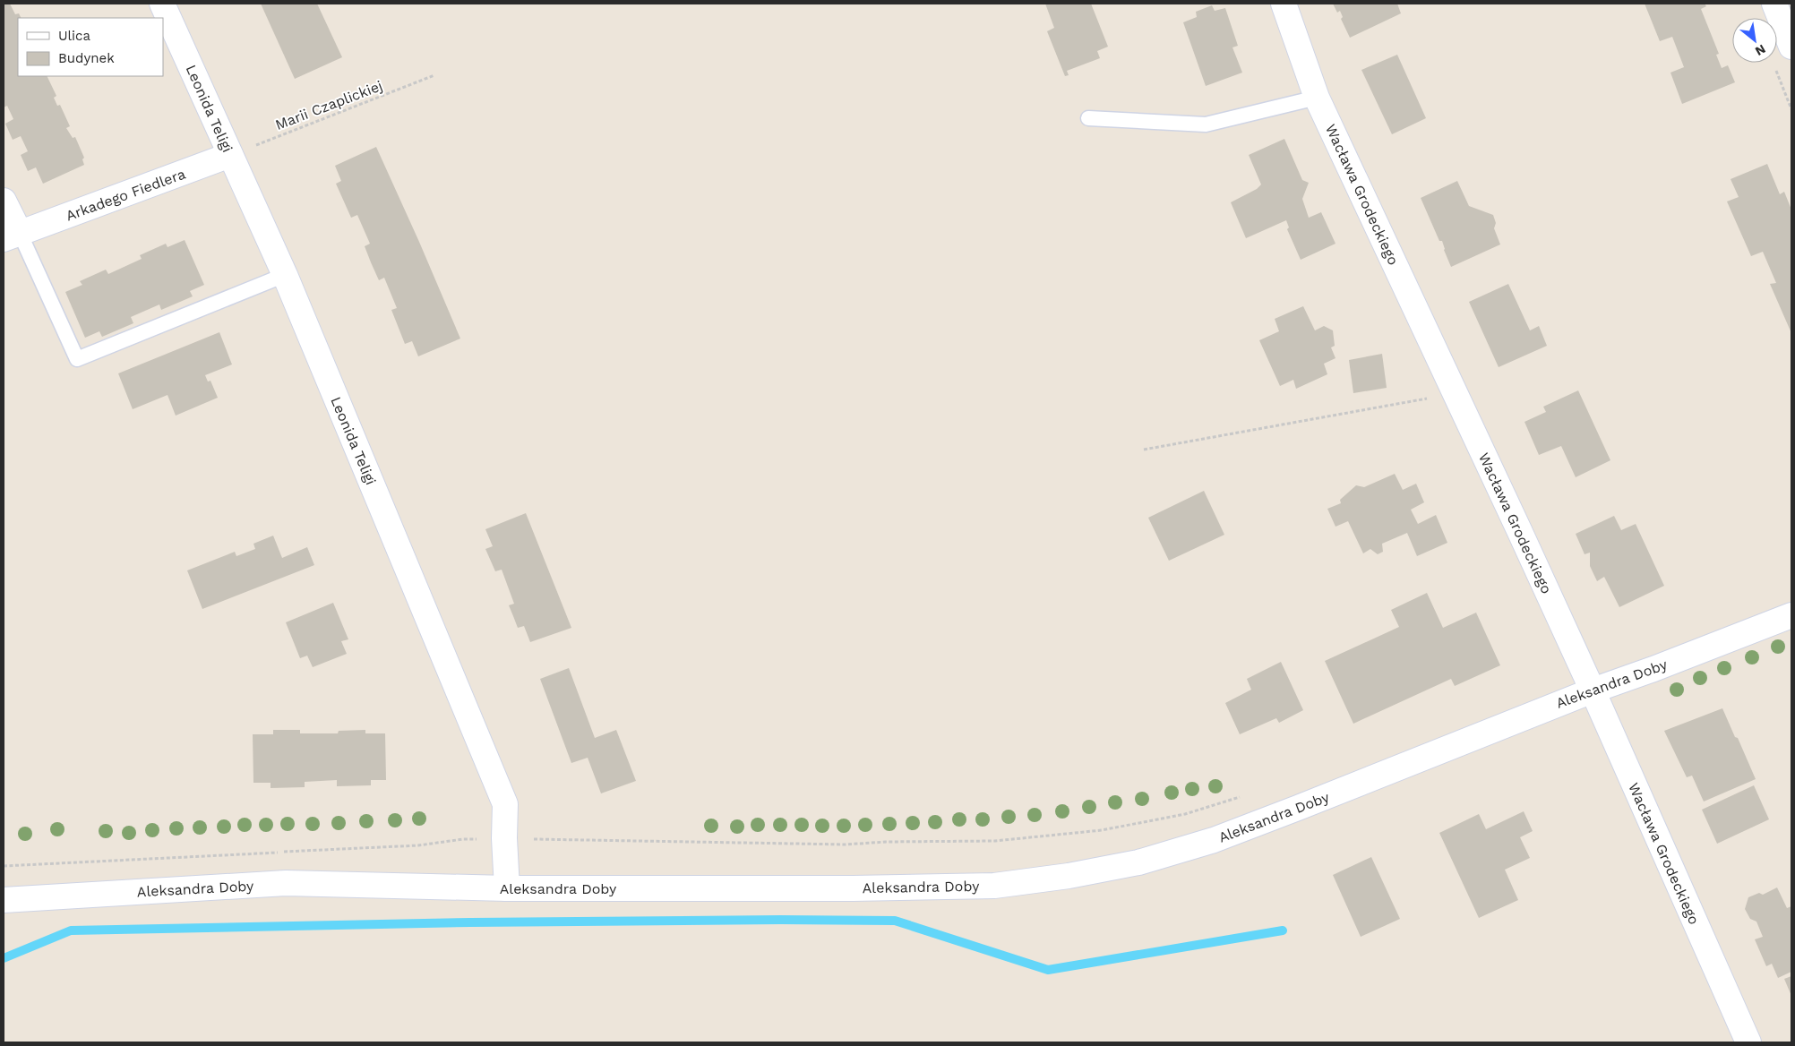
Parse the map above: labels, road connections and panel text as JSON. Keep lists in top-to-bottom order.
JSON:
{
  "streets": {
    "street": [
      "Leonida Teligi",
      "Arkadego Fiedlera",
      "Wacława Grodeckiego",
      "Aleksandra Doby"
    ],
    "path": ["Marii Czaplickiej"]
  },
  "crossings": [
    ["Marii Czaplickiej", "Leonida Teligi"],
    ["Marii Czaplickiej", "Arkadego Fiedlera"],
    ["Leonida Teligi", "Arkadego Fiedlera"],
    ["Leonida Teligi", "Aleksandra Doby"],
    ["Wacława Grodeckiego", "Aleksandra Doby"]
  ],
  "legend": ["Ulica", "Budynek"],
  "north": "bottom right"
}
